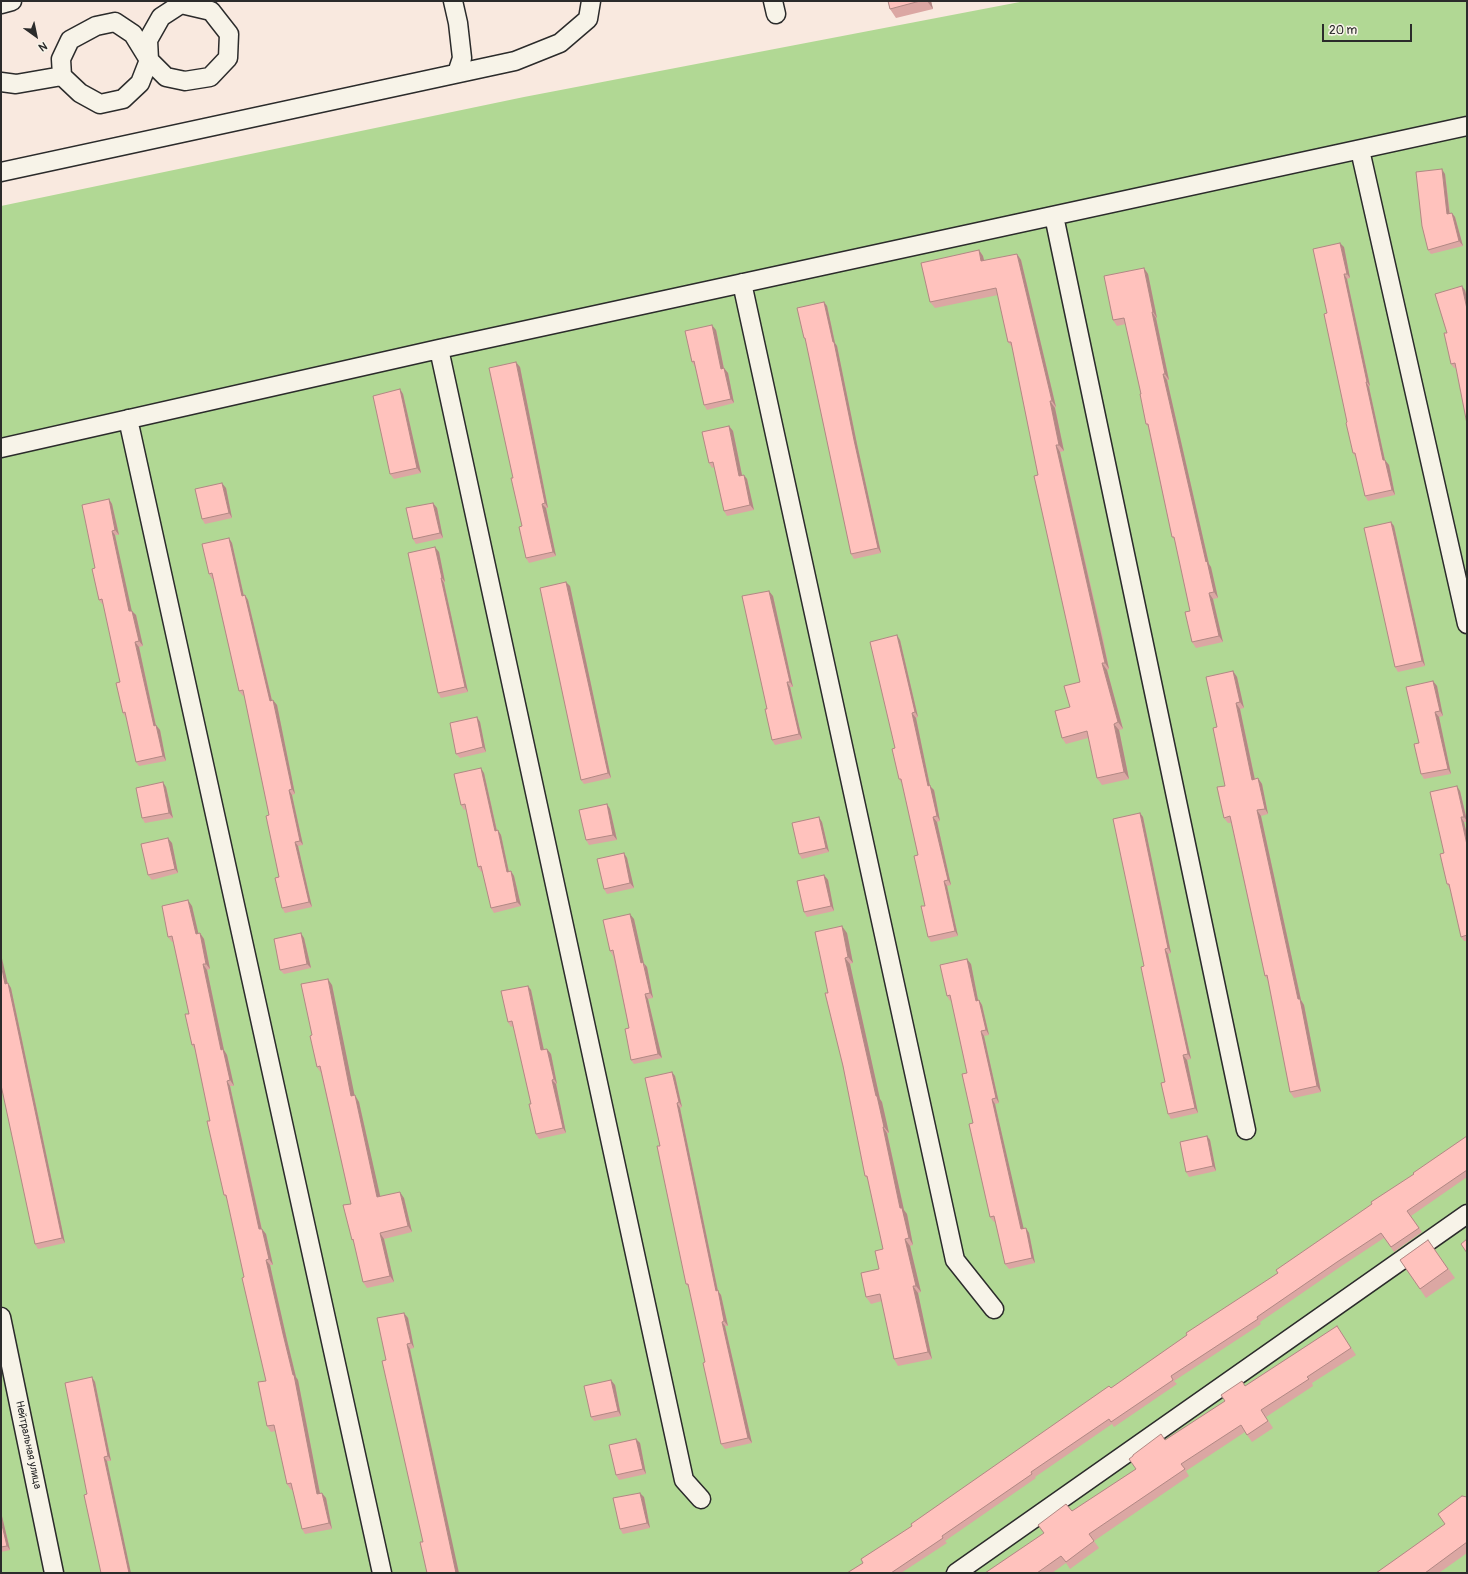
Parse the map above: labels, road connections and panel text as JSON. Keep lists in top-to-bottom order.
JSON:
{
  "streets": {
    "lane": ["Нейтральная улица"]
  },
  "scale_bar": "20 m",
  "north": "bottom right"
}
